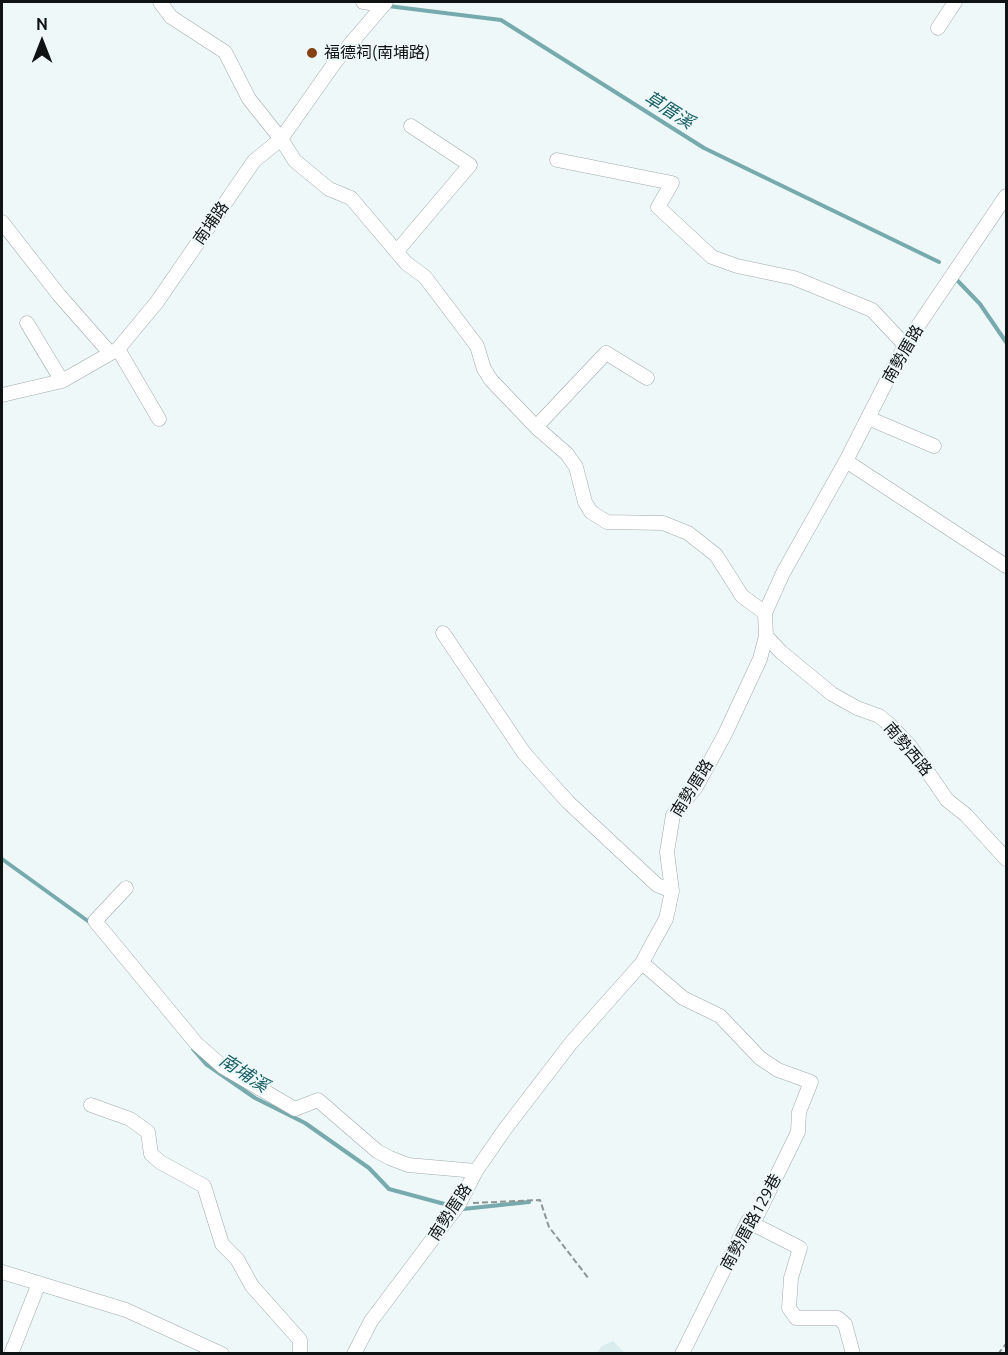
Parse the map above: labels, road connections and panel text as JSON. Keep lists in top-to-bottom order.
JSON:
{
  "streets": {
    "street": [
      "南埔路",
      "南勢厝路",
      "南勢西路",
      "南勢厝路129巷"
    ]
  },
  "crossings": [
    ["南勢厝路", "南勢西路"],
    ["南勢厝路", "南勢厝路129巷"]
  ],
  "water": ["草厝溪", "南埔溪"],
  "places": ["福德祠(南埔路)"],
  "north": "top"
}
